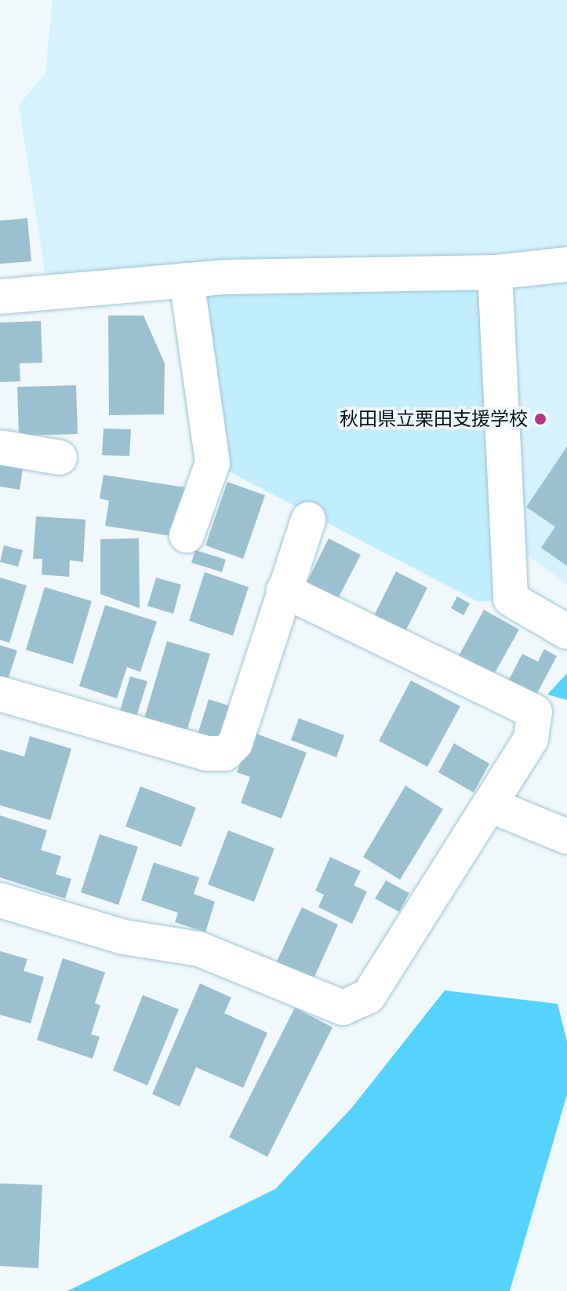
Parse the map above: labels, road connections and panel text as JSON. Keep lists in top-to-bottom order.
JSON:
{
  "places": ["秋田県立栗田支援学校"]
}
